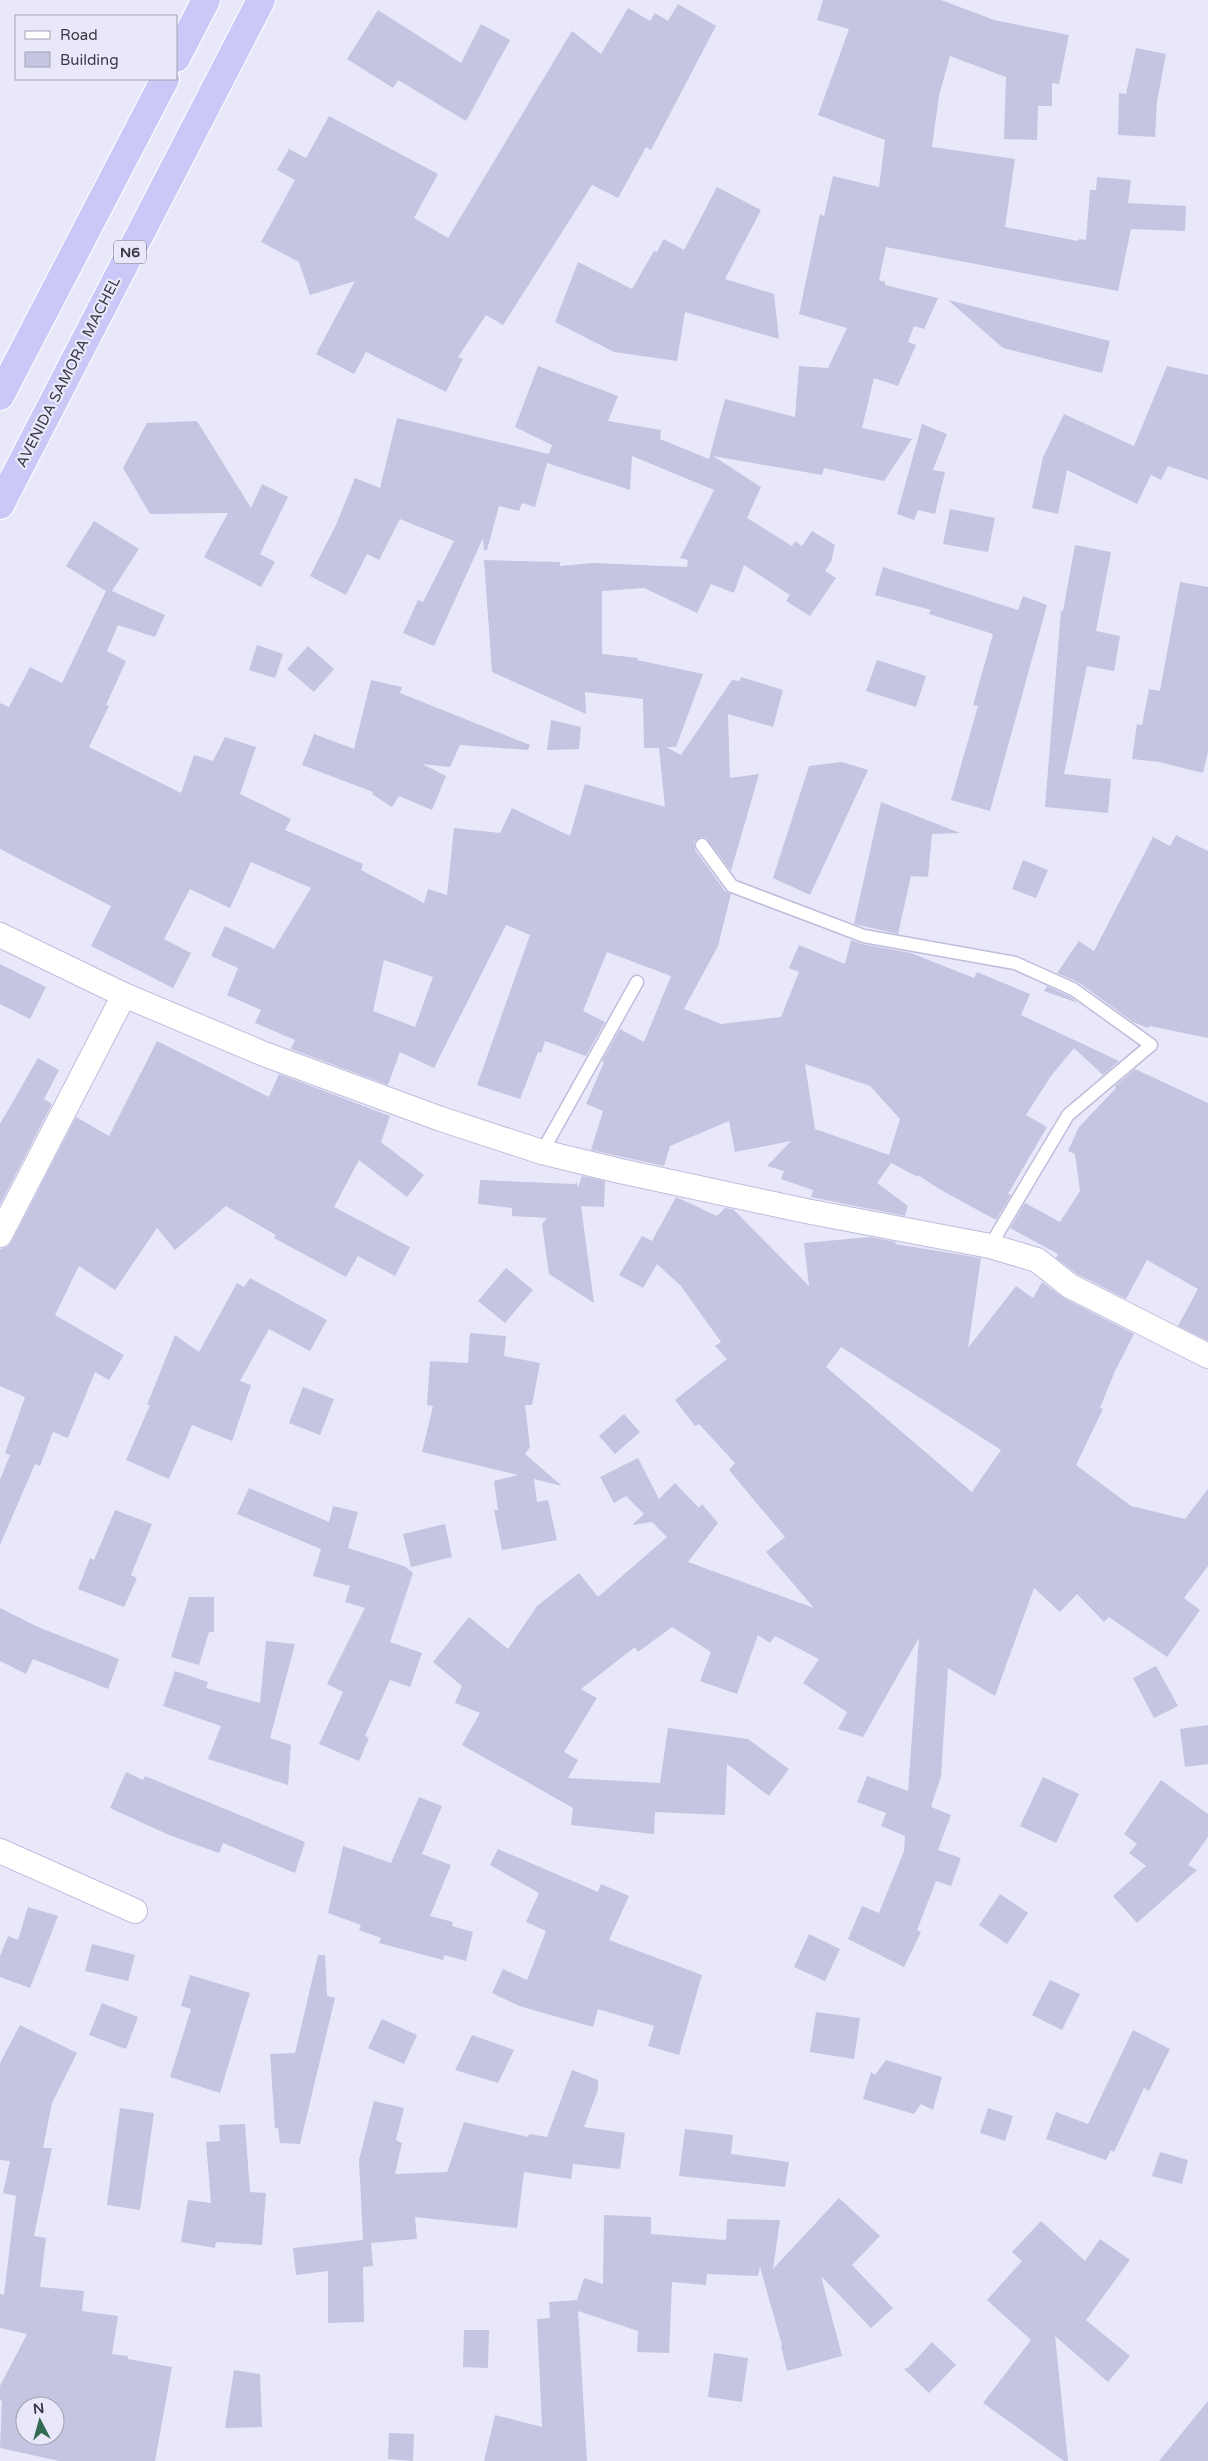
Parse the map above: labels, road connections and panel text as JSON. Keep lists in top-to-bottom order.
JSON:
{
  "streets": {
    "highway": ["N6", "AVENIDA SAMORA MACHEL"]
  },
  "legend": ["Road", "Building"],
  "north": "top"
}
